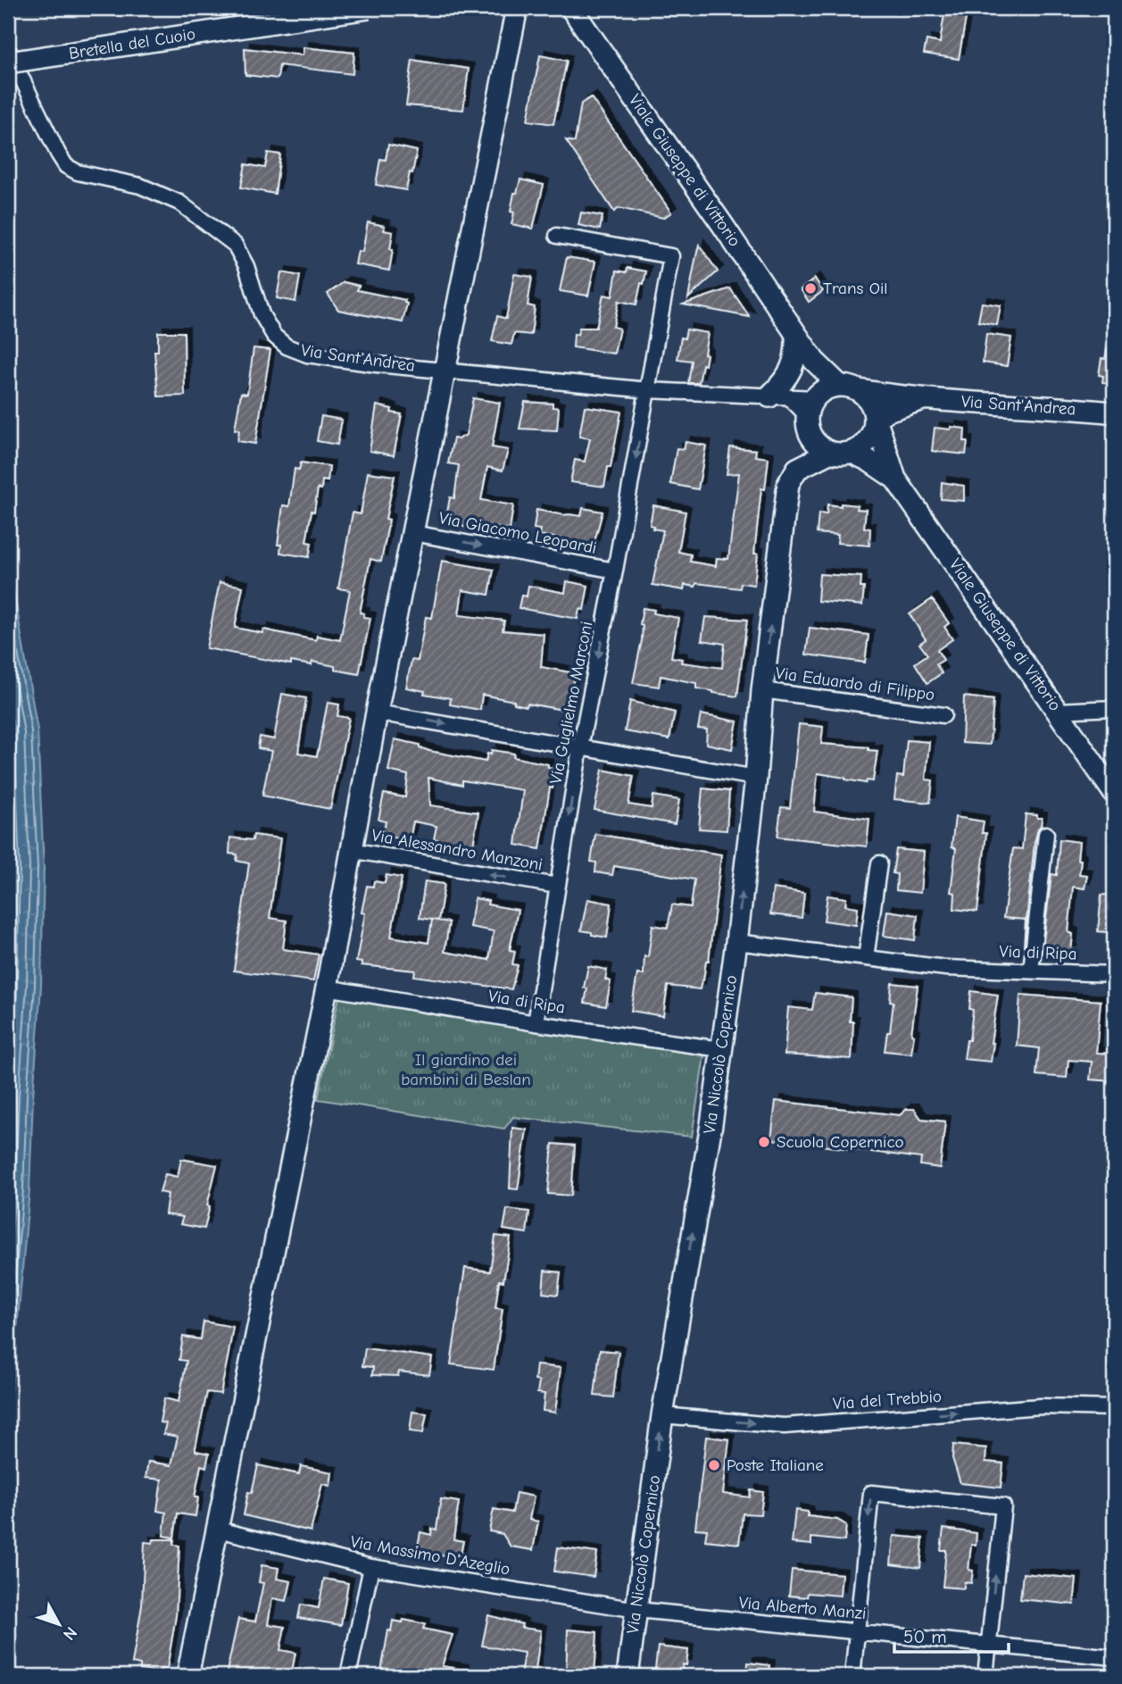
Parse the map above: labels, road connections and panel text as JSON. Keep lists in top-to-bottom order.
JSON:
{
  "streets": {
    "main road": [
      "Bretella del Cuoio",
      "Viale Giuseppe di Vittorio",
      "Via Sant'Andrea",
      "Via Niccolò Copernico"
    ],
    "street": [
      "Via Giacomo Leopardi",
      "Via Eduardo di Filippo",
      "Via Guglielmo Marconi",
      "Via Alessandro Manzoni",
      "Via di Ripa",
      "Via del Trebbio",
      "Via Massimo D'Azeglio",
      "Via Alberto Manzi"
    ]
  },
  "crossings": [
    ["Viale Giuseppe di Vittorio", "Via Sant'Andrea"],
    ["Viale Giuseppe di Vittorio", "Via Niccolò Copernico"],
    ["Via Sant'Andrea", "Via Guglielmo Marconi"],
    ["Via Sant'Andrea", "Via Niccolò Copernico"],
    ["Via Giacomo Leopardi", "Via Guglielmo Marconi"],
    ["Via Eduardo di Filippo", "Via Niccolò Copernico"],
    ["Via Guglielmo Marconi", "Via Alessandro Manzoni"],
    ["Via Guglielmo Marconi", "Via di Ripa"],
    ["Via di Ripa", "Via Niccolò Copernico"],
    ["Via Niccolò Copernico", "Via del Trebbio"],
    ["Via Niccolò Copernico", "Via Massimo D'Azeglio"],
    ["Via Niccolò Copernico", "Via Alberto Manzi"],
    ["Via Massimo D'Azeglio", "Via Alberto Manzi"]
  ],
  "one_way": [
    "Via Giacomo Leopardi",
    "Via Guglielmo Marconi",
    "Via Alessandro Manzoni",
    "Via Niccolò Copernico",
    "Via del Trebbio"
  ],
  "parks": ["Il giardino dei bambini di Beslan"],
  "places": ["Trans Oil", "Scuola Copernico", "Poste Italiane"],
  "scale_bar": "50 m",
  "north": "bottom right"
}
